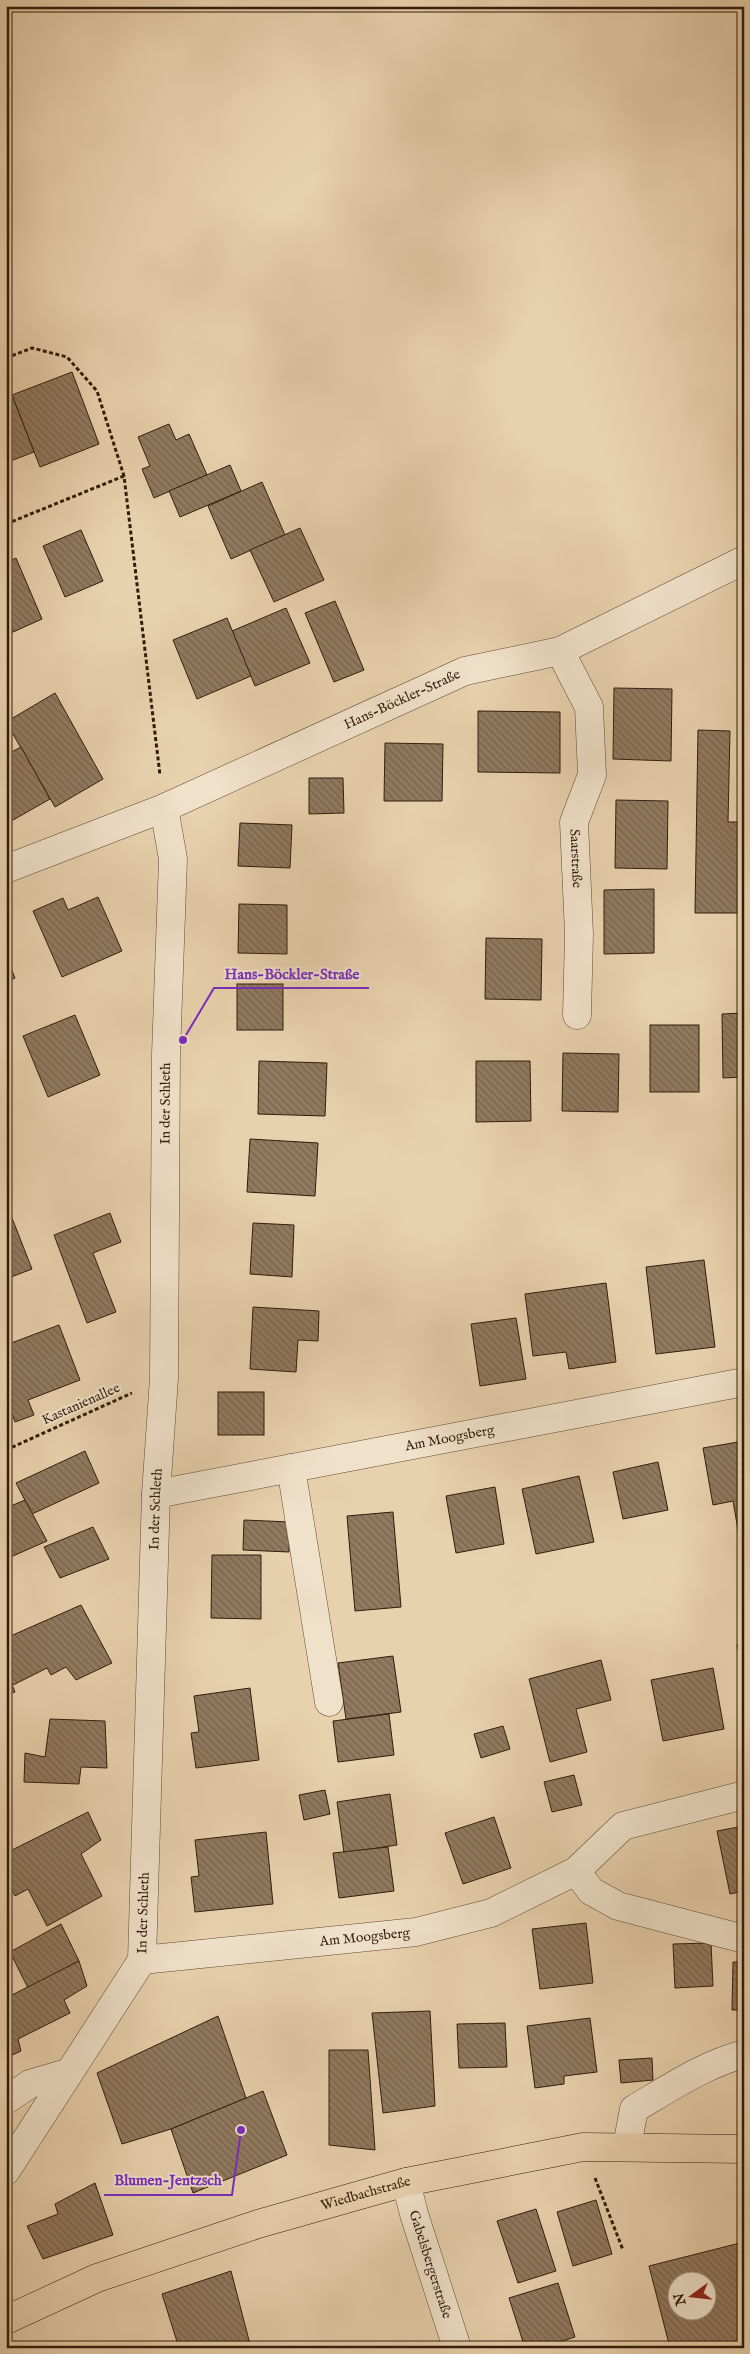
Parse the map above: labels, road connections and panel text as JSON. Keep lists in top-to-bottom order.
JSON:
{
  "streets": {
    "main road": ["Wiedbachstraße"],
    "street": [
      "Hans-Böckler-Straße",
      "Saarstraße",
      "In der Schleth",
      "Am Moogsberg",
      "Gabelsbergerstraße"
    ],
    "path": ["Kastanienallee"]
  },
  "crossings": [
    ["Hans-Böckler-Straße", "Saarstraße"],
    ["Hans-Böckler-Straße", "In der Schleth"],
    ["In der Schleth", "Kastanienallee"],
    ["In der Schleth", "Am Moogsberg"],
    ["Wiedbachstraße", "Gabelsbergerstraße"]
  ],
  "places": ["Hans-Böckler-Straße", "Blumen-Jentzsch"],
  "north": "left"
}
